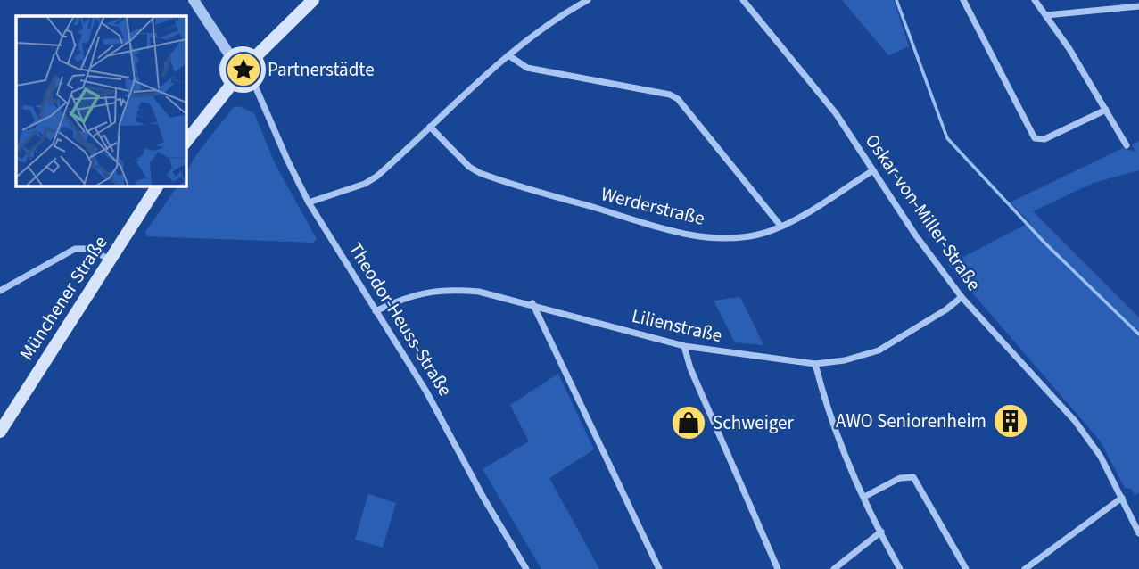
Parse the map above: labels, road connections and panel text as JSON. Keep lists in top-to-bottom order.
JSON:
{
  "streets": {
    "main road": ["Münchener Straße"],
    "street": [
      "Werderstraße",
      "Oskar-von-Miller-Straße",
      "Theodor-Heuss-Straße",
      "Lilienstraße"
    ]
  },
  "crossings": [
    ["Werderstraße", "Oskar-von-Miller-Straße"],
    ["Oskar-von-Miller-Straße", "Lilienstraße"],
    ["Theodor-Heuss-Straße", "Lilienstraße"]
  ],
  "places": {
    "place": ["Partnerstädte"],
    "building": ["AWO Seniorenheim"],
    "shop": ["Schweiger"]
  }
}
